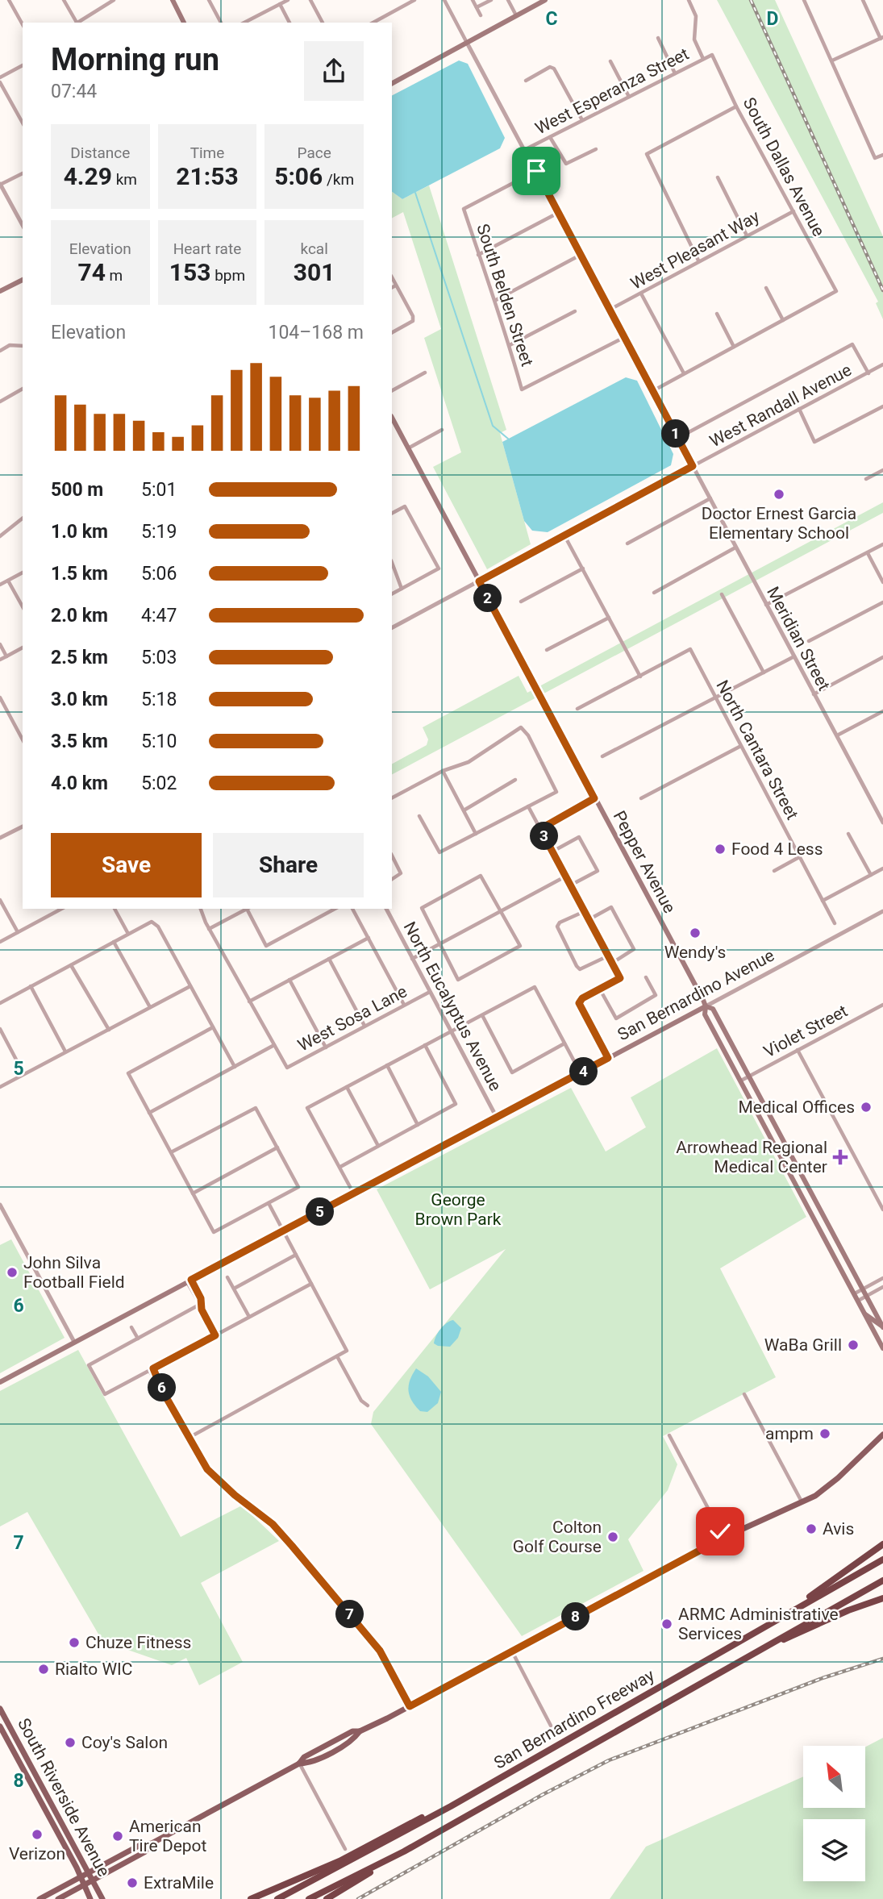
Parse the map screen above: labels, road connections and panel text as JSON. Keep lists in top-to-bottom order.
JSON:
{
  "streets": {
    "highway": ["San Bernardino Freeway"],
    "main road": ["Pepper Avenue", "San Bernardino Avenue", "South Riverside Avenue"],
    "street": [
      "West Esperanza Street",
      "South Dallas Avenue",
      "West Pleasant Way",
      "South Belden Street",
      "West Randall Avenue",
      "Meridian Street",
      "North Cantara Street",
      "North Eucalyptus Avenue",
      "West Sosa Lane",
      "Violet Street"
    ]
  },
  "crossings": [
    ["West Esperanza Street", "South Dallas Avenue"],
    ["West Esperanza Street", "Meridian Street"],
    ["South Dallas Avenue", "West Pleasant Way"],
    ["West Pleasant Way", "Meridian Street"],
    ["South Belden Street", "Meridian Street"],
    ["West Randall Avenue", "Meridian Street"],
    ["West Randall Avenue", "Pepper Avenue"],
    ["Pepper Avenue", "San Bernardino Avenue"],
    ["Pepper Avenue", "Violet Street"],
    ["San Bernardino Avenue", "North Eucalyptus Avenue"],
    ["North Eucalyptus Avenue", "West Sosa Lane"]
  ],
  "parks": ["George Brown Park"],
  "places": {
    "other": [
      "Doctor Ernest Garcia Elementary School",
      "Food 4 Less",
      "Wendy's",
      "Medical Offices",
      "John Silva Football Field",
      "WaBa Grill",
      "ampm",
      "Avis",
      "Colton Golf Course",
      "ARMC Administrative Services",
      "Chuze Fitness",
      "Rialto WIC",
      "Coy's Salon",
      "Verizon",
      "American Tire Depot",
      "ExtraMile"
    ],
    "health": ["Arrowhead Regional Medical Center"]
  },
  "north": "top left",
  "page": {
    "heading": ["Morning run", "07:44"],
    "stats": [
      ["Distance", "4.29 km"],
      ["Time", "21:53"],
      ["Pace", "5:06 /km"],
      ["Elevation", "74 m"],
      ["Heart rate", "153 bpm"],
      ["kcal", "301"]
    ],
    "chart": ["Elevation", "104–168 m"],
    "pins": [
      "1",
      "2",
      "3",
      "4",
      "5",
      "6",
      "7",
      "8"
    ],
    "list": [
      {
        "name": "500 m",
        "note": "5:01"
      },
      {
        "name": "1.0 km",
        "note": "5:19"
      },
      {
        "name": "1.5 km",
        "note": "5:06"
      },
      {
        "name": "2.0 km",
        "note": "4:47"
      },
      {
        "name": "2.5 km",
        "note": "5:03"
      },
      {
        "name": "3.0 km",
        "note": "5:18"
      },
      {
        "name": "3.5 km",
        "note": "5:10"
      },
      {
        "name": "4.0 km",
        "note": "5:02"
      }
    ],
    "buttons": ["Save", "Share"]
  },
  "grid": {
    "columns": ["C", "D"],
    "rows": [
      "5",
      "6",
      "7",
      "8"
    ]
  }
}
